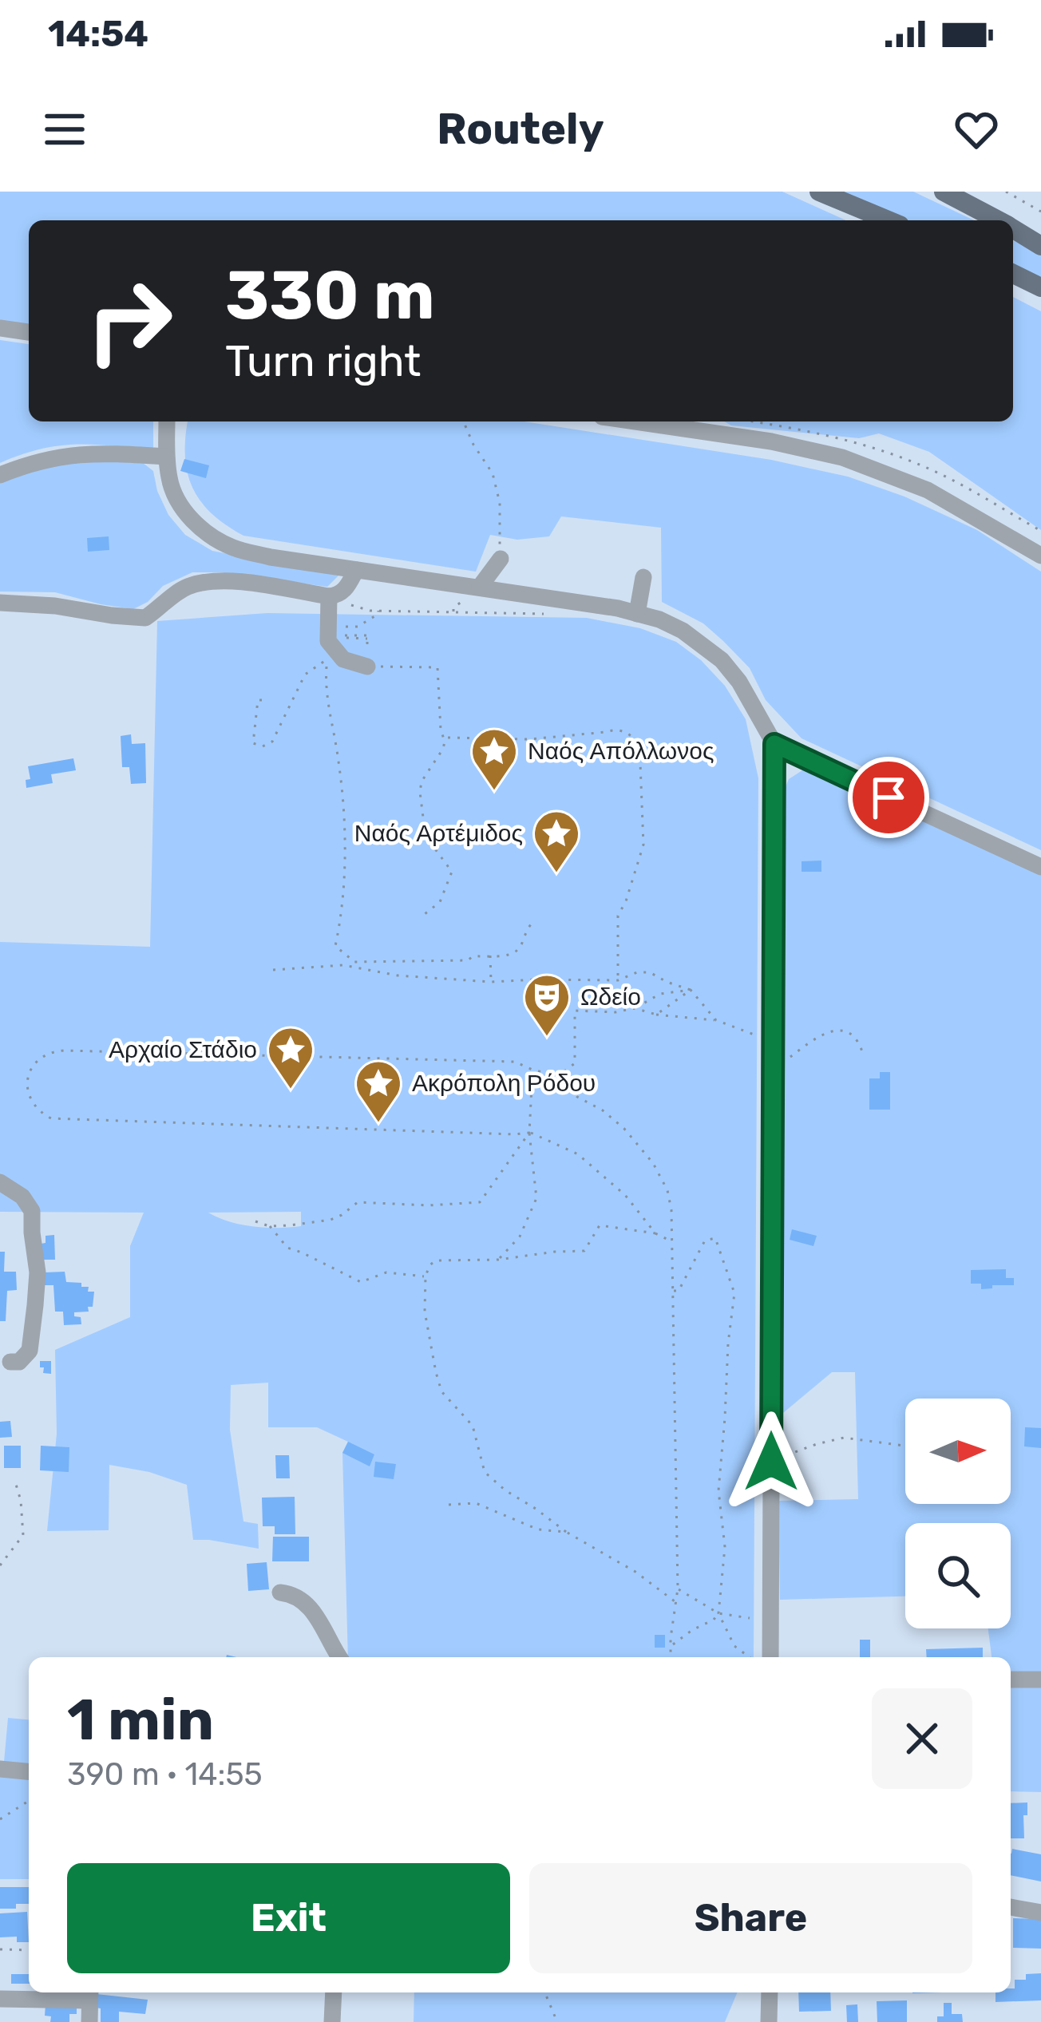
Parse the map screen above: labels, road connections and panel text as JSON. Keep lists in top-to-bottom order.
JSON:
{
  "places": {
    "place": [
      "Ναός Απόλλωνος",
      "Ναός Αρτέμιδος",
      "Αρχαίο Στάδιο",
      "Ακρόπολη Ρόδου"
    ],
    "theatre": ["Ωδείο"]
  },
  "north": "right",
  "page": {
    "status": "14:54",
    "header": "Routely",
    "turn": ["330 m", "Turn right"],
    "heading": ["1 min", "390 m · 14:55"],
    "buttons": ["Exit", "Share"]
  }
}
